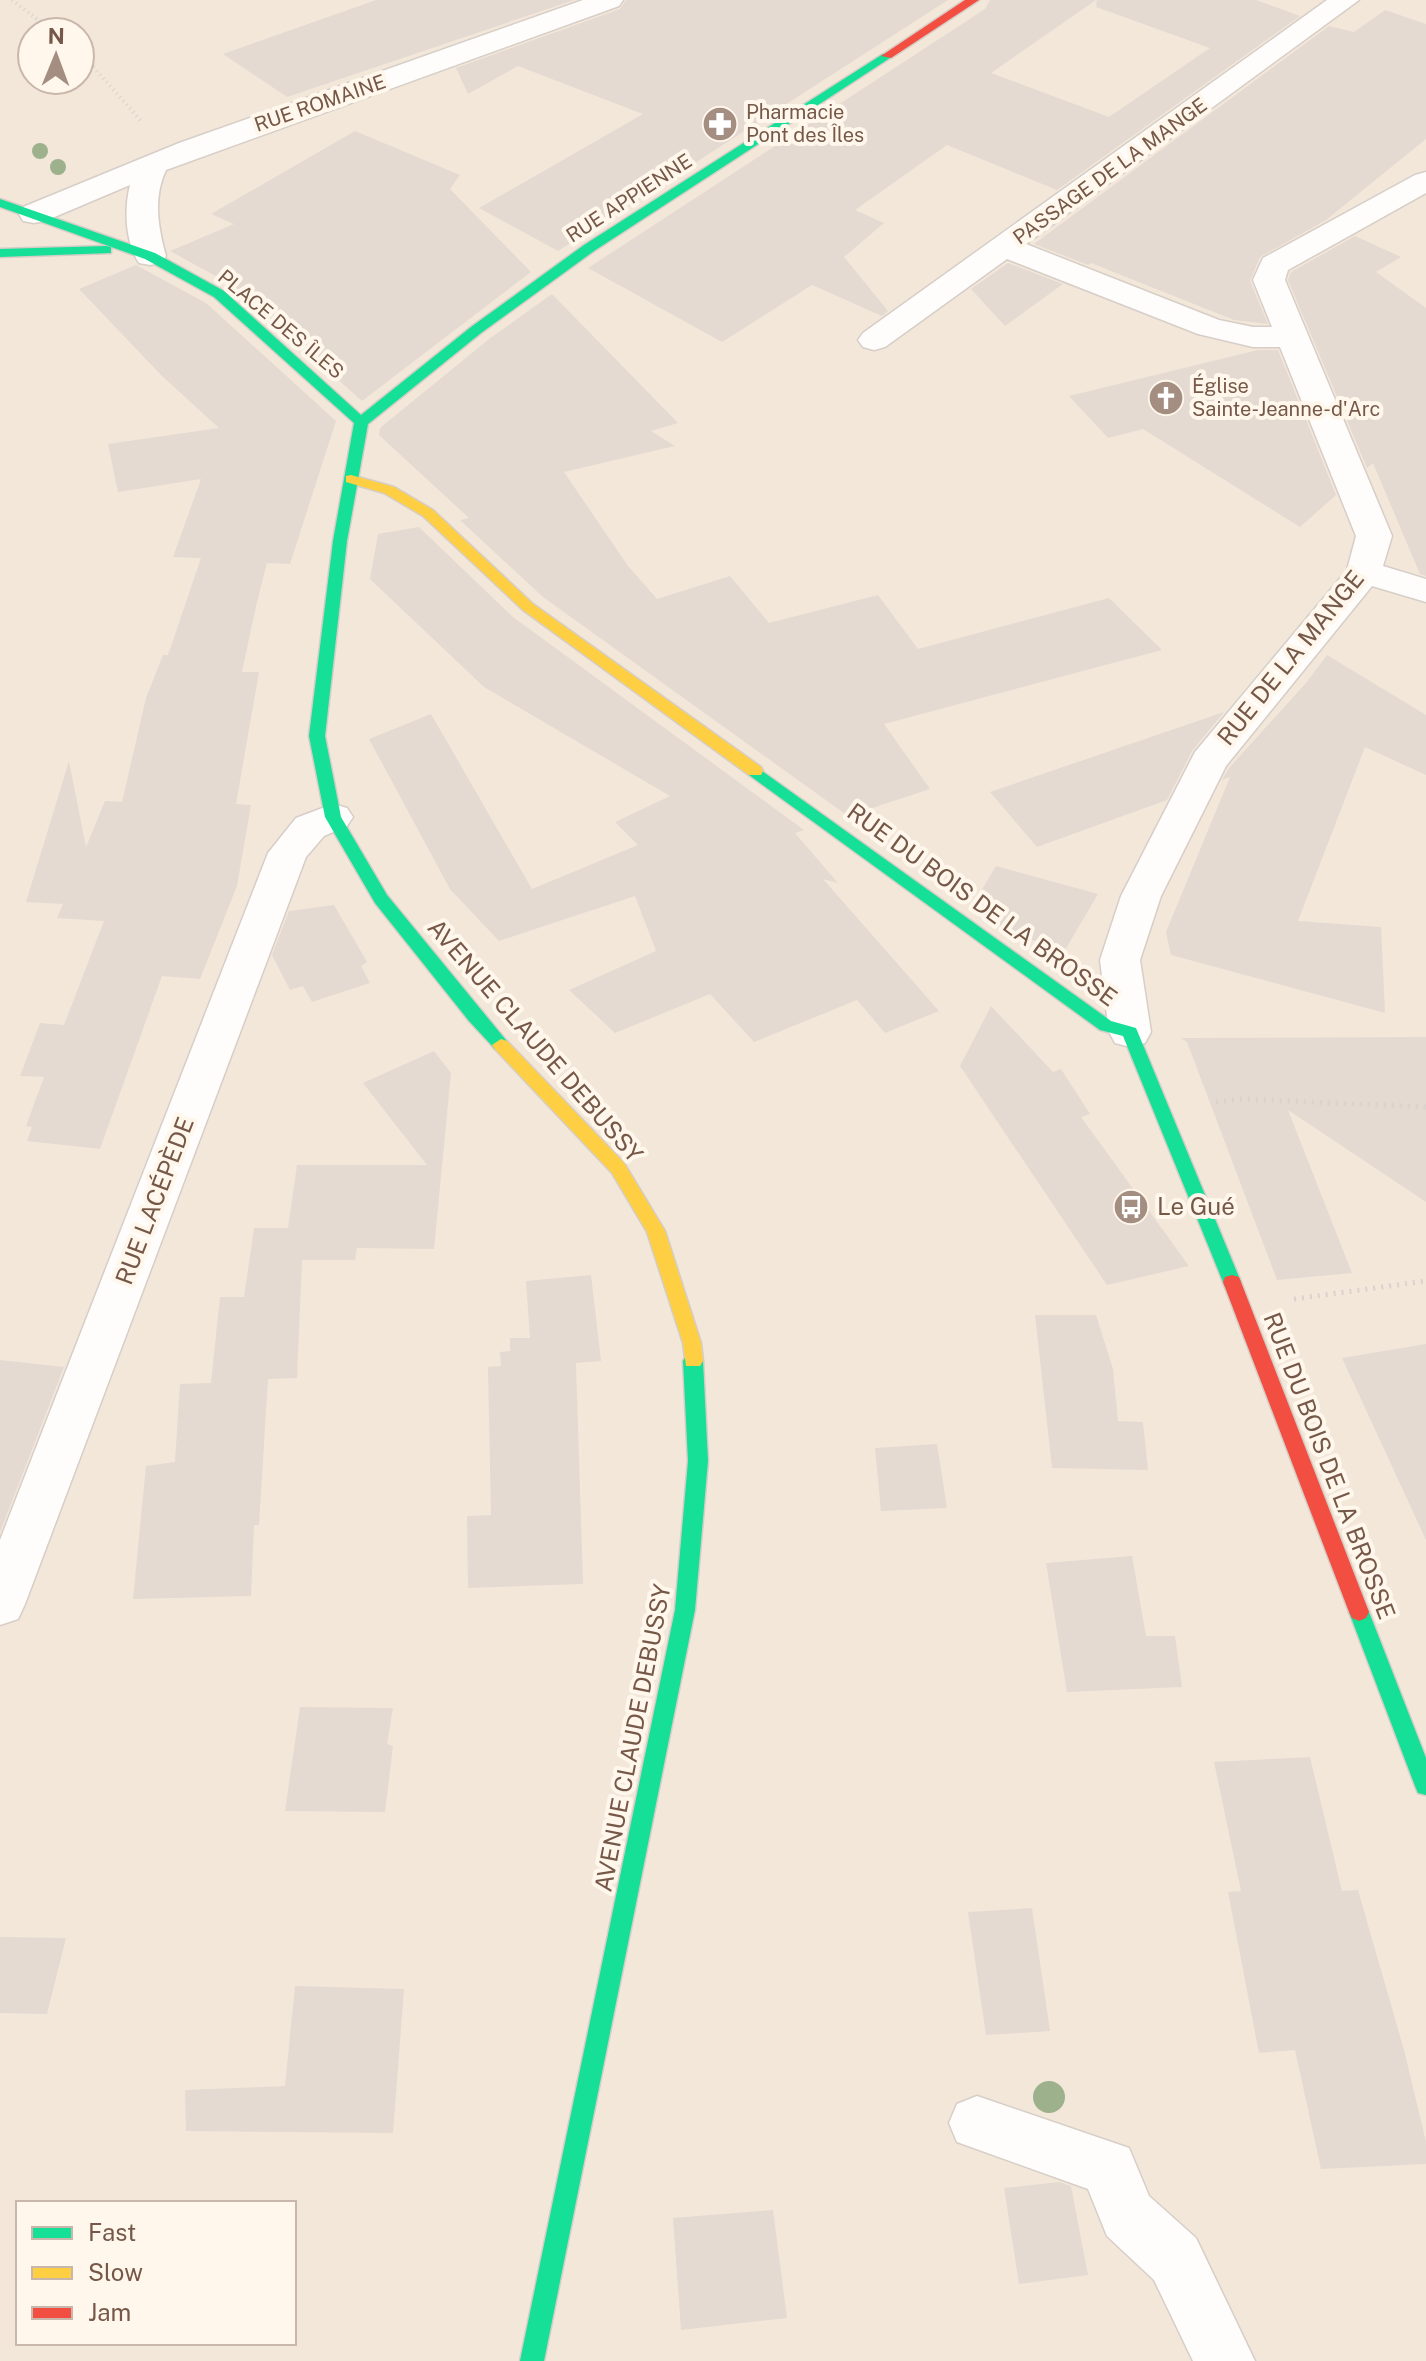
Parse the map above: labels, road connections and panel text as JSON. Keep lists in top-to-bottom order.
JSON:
{
  "streets": {
    "main road": [
      "RUE APPIENNE",
      "PLACE DES ÎLES",
      "RUE DU BOIS DE LA BROSSE",
      "AVENUE CLAUDE DEBUSSY"
    ],
    "street": [
      "RUE ROMAINE",
      "PASSAGE DE LA MANGE",
      "RUE DE LA MANGE",
      "RUE LACÉPÈDE"
    ]
  },
  "crossings": [
    ["RUE ROMAINE", "PLACE DES ÎLES"],
    ["RUE APPIENNE", "PLACE DES ÎLES"],
    ["RUE APPIENNE", "AVENUE CLAUDE DEBUSSY"],
    ["PLACE DES ÎLES", "AVENUE CLAUDE DEBUSSY"],
    ["RUE DE LA MANGE", "RUE DU BOIS DE LA BROSSE"],
    ["RUE DU BOIS DE LA BROSSE", "AVENUE CLAUDE DEBUSSY"],
    ["AVENUE CLAUDE DEBUSSY", "RUE LACÉPÈDE"]
  ],
  "places": {
    "pharmacy": ["Pharmacie Pont des Îles"],
    "church": ["Église Sainte-Jeanne-d'Arc"],
    "bus stop": ["Le Gué"]
  },
  "legend": ["Fast", "Slow", "Jam"],
  "north": "top"
}
